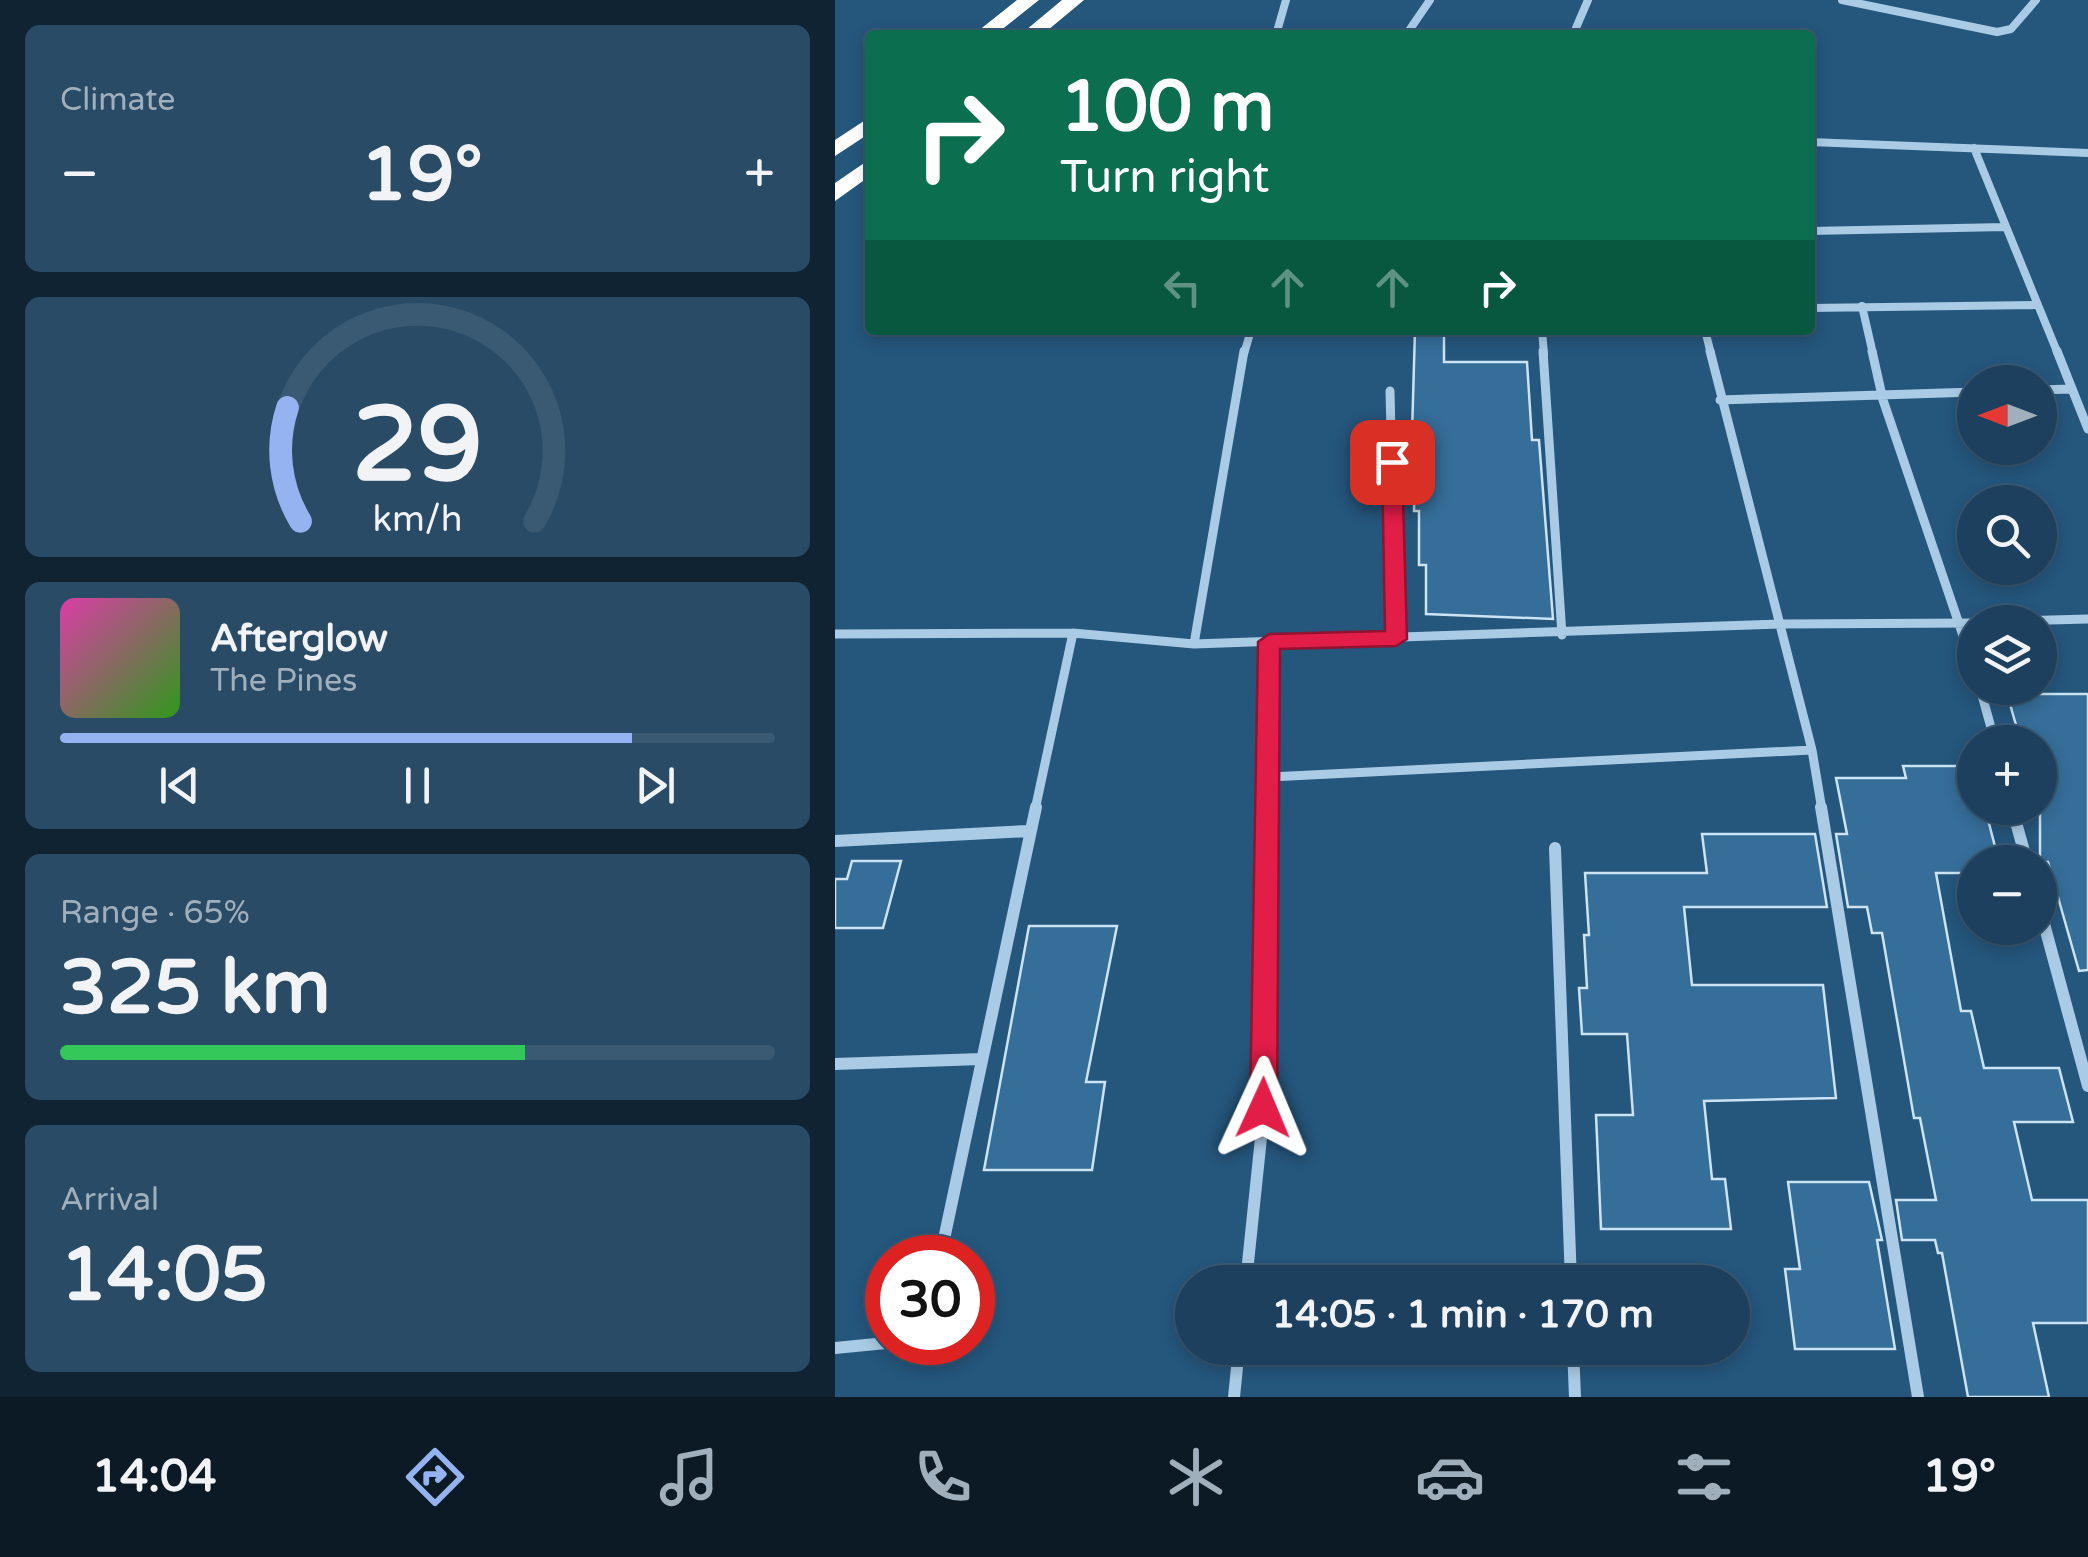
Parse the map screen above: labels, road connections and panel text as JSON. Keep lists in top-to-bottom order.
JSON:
{
  "north": "left",
  "page": {
    "tile": [
      "Climate",
      ["Range · 65%", "325 km"],
      ["Arrival", "14:05"]
    ],
    "turn": ["100 m", "Turn right"],
    "heat": ["−", "19°", "+"],
    "map_buttons": ["+", "−"],
    "song": ["Afterglow", "The Pines"],
    "limit": "30",
    "trip": "14:05 · 1 min · 170 m",
    "tabs": ["14:04", "19°"],
    "gauge": ["29", "km/h"]
  }
}
